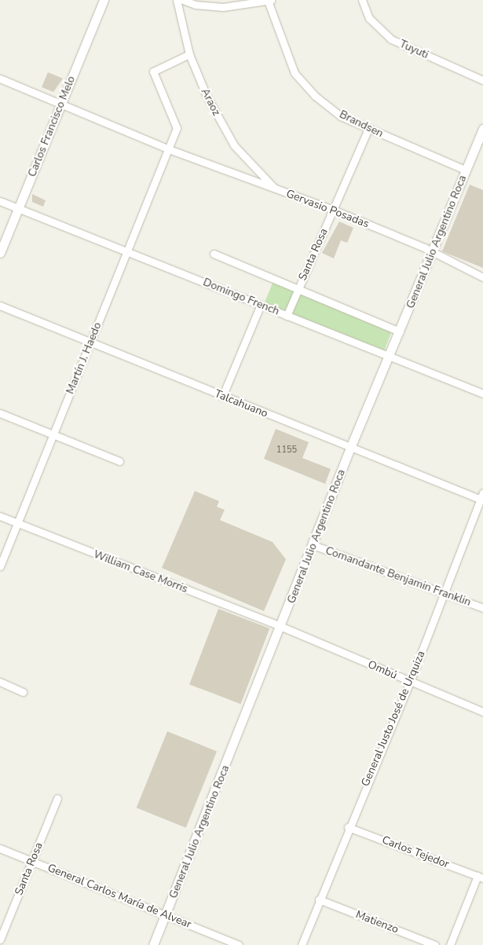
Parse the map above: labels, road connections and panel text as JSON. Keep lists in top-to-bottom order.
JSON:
{
  "streets": {
    "street": [
      "Tuyuti",
      "Araoz",
      "Brandsen",
      "Carlos Francisco Melo",
      "Gervasio Posadas",
      "General Julio Argentino Roca",
      "Santa Rosa",
      "Domingo French",
      "Martín J. Haedo",
      "Talcahuano",
      "William Case Morris",
      "Comandante Benjamin Franklin",
      "Ombú",
      "General Justo José de Urquiza",
      "Carlos Tejedor",
      "General Carlos María de Alvear",
      "Matienzo"
    ]
  },
  "crossings": [
    ["Araoz", "Gervasio Posadas"],
    ["Brandsen", "General Julio Argentino Roca"],
    ["Brandsen", "Santa Rosa"],
    ["Carlos Francisco Melo", "Gervasio Posadas"],
    ["Carlos Francisco Melo", "Domingo French"],
    ["Gervasio Posadas", "General Julio Argentino Roca"],
    ["Gervasio Posadas", "Santa Rosa"],
    ["Gervasio Posadas", "Martín J. Haedo"],
    ["General Julio Argentino Roca", "Domingo French"],
    ["General Julio Argentino Roca", "Talcahuano"],
    ["General Julio Argentino Roca", "William Case Morris"],
    ["General Julio Argentino Roca", "Comandante Benjamin Franklin"],
    ["General Julio Argentino Roca", "Ombú"],
    ["General Julio Argentino Roca", "General Carlos María de Alvear"],
    ["Santa Rosa", "Domingo French"],
    ["Santa Rosa", "General Carlos María de Alvear"],
    ["Domingo French", "Martín J. Haedo"],
    ["Martín J. Haedo", "Talcahuano"],
    ["Martín J. Haedo", "William Case Morris"],
    ["Talcahuano", "General Justo José de Urquiza"],
    ["William Case Morris", "Ombú"],
    ["Comandante Benjamin Franklin", "General Justo José de Urquiza"],
    ["Ombú", "General Justo José de Urquiza"],
    ["General Justo José de Urquiza", "Carlos Tejedor"],
    ["General Justo José de Urquiza", "Matienzo"]
  ],
  "house_numbers": ["1155"]
}
